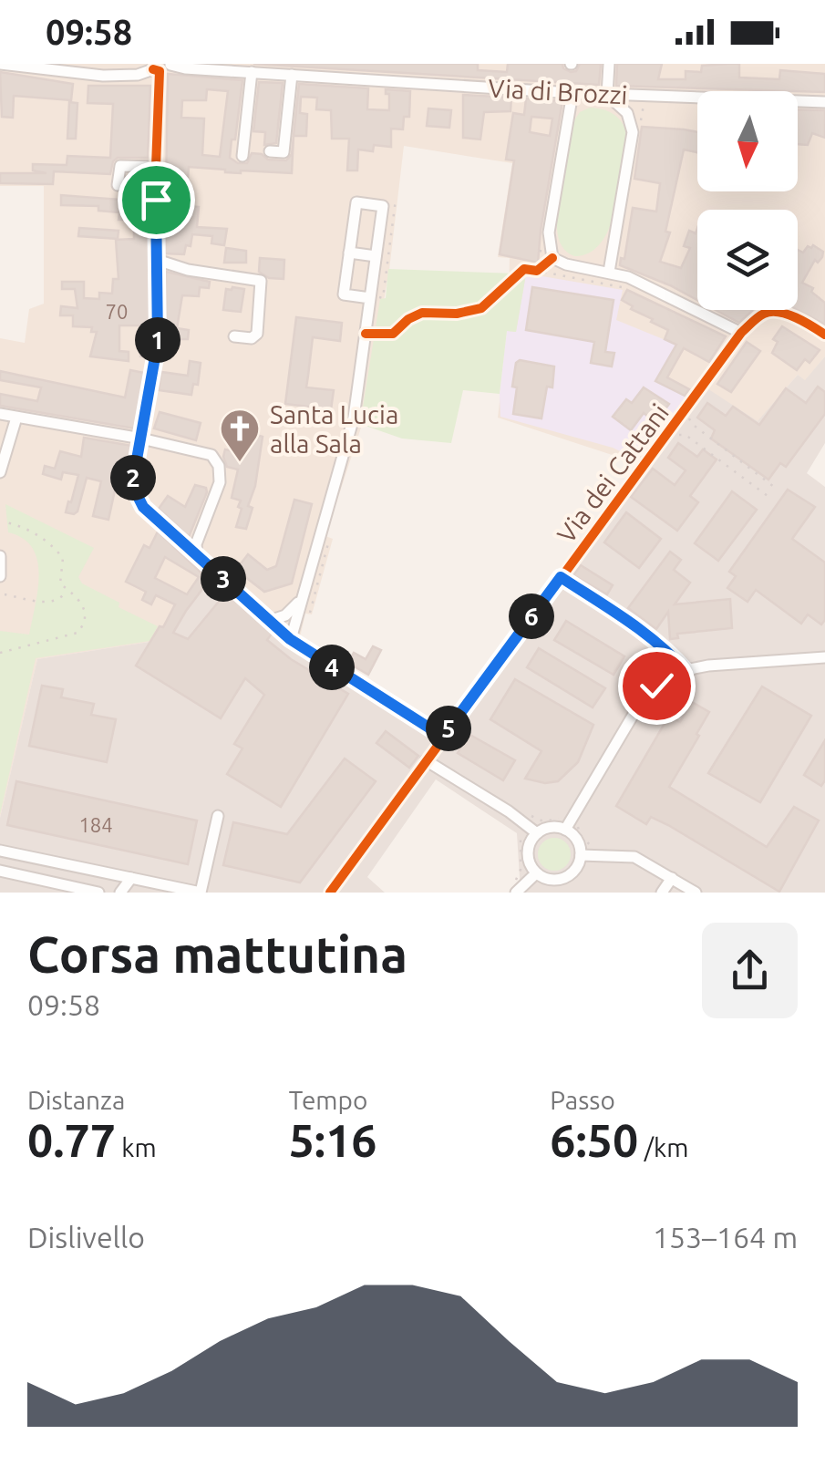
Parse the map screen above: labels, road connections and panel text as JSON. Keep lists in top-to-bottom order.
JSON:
{
  "streets": {
    "street": ["Via di Brozzi", "Via dei Cattani"]
  },
  "places": {
    "church": ["Santa Lucia alla Sala"]
  },
  "house_numbers": ["70", "184"],
  "north": "bottom",
  "page": {
    "status": "09:58",
    "pins": [
      "1",
      "2",
      "3",
      "6",
      "4",
      "5"
    ],
    "heading": ["Corsa mattutina", "09:58"],
    "stats": [
      ["Distanza", "0.77 km"],
      ["Tempo", "5:16"],
      ["Passo", "6:50 /km"]
    ],
    "chart": ["Dislivello", "153–164 m"]
  }
}
